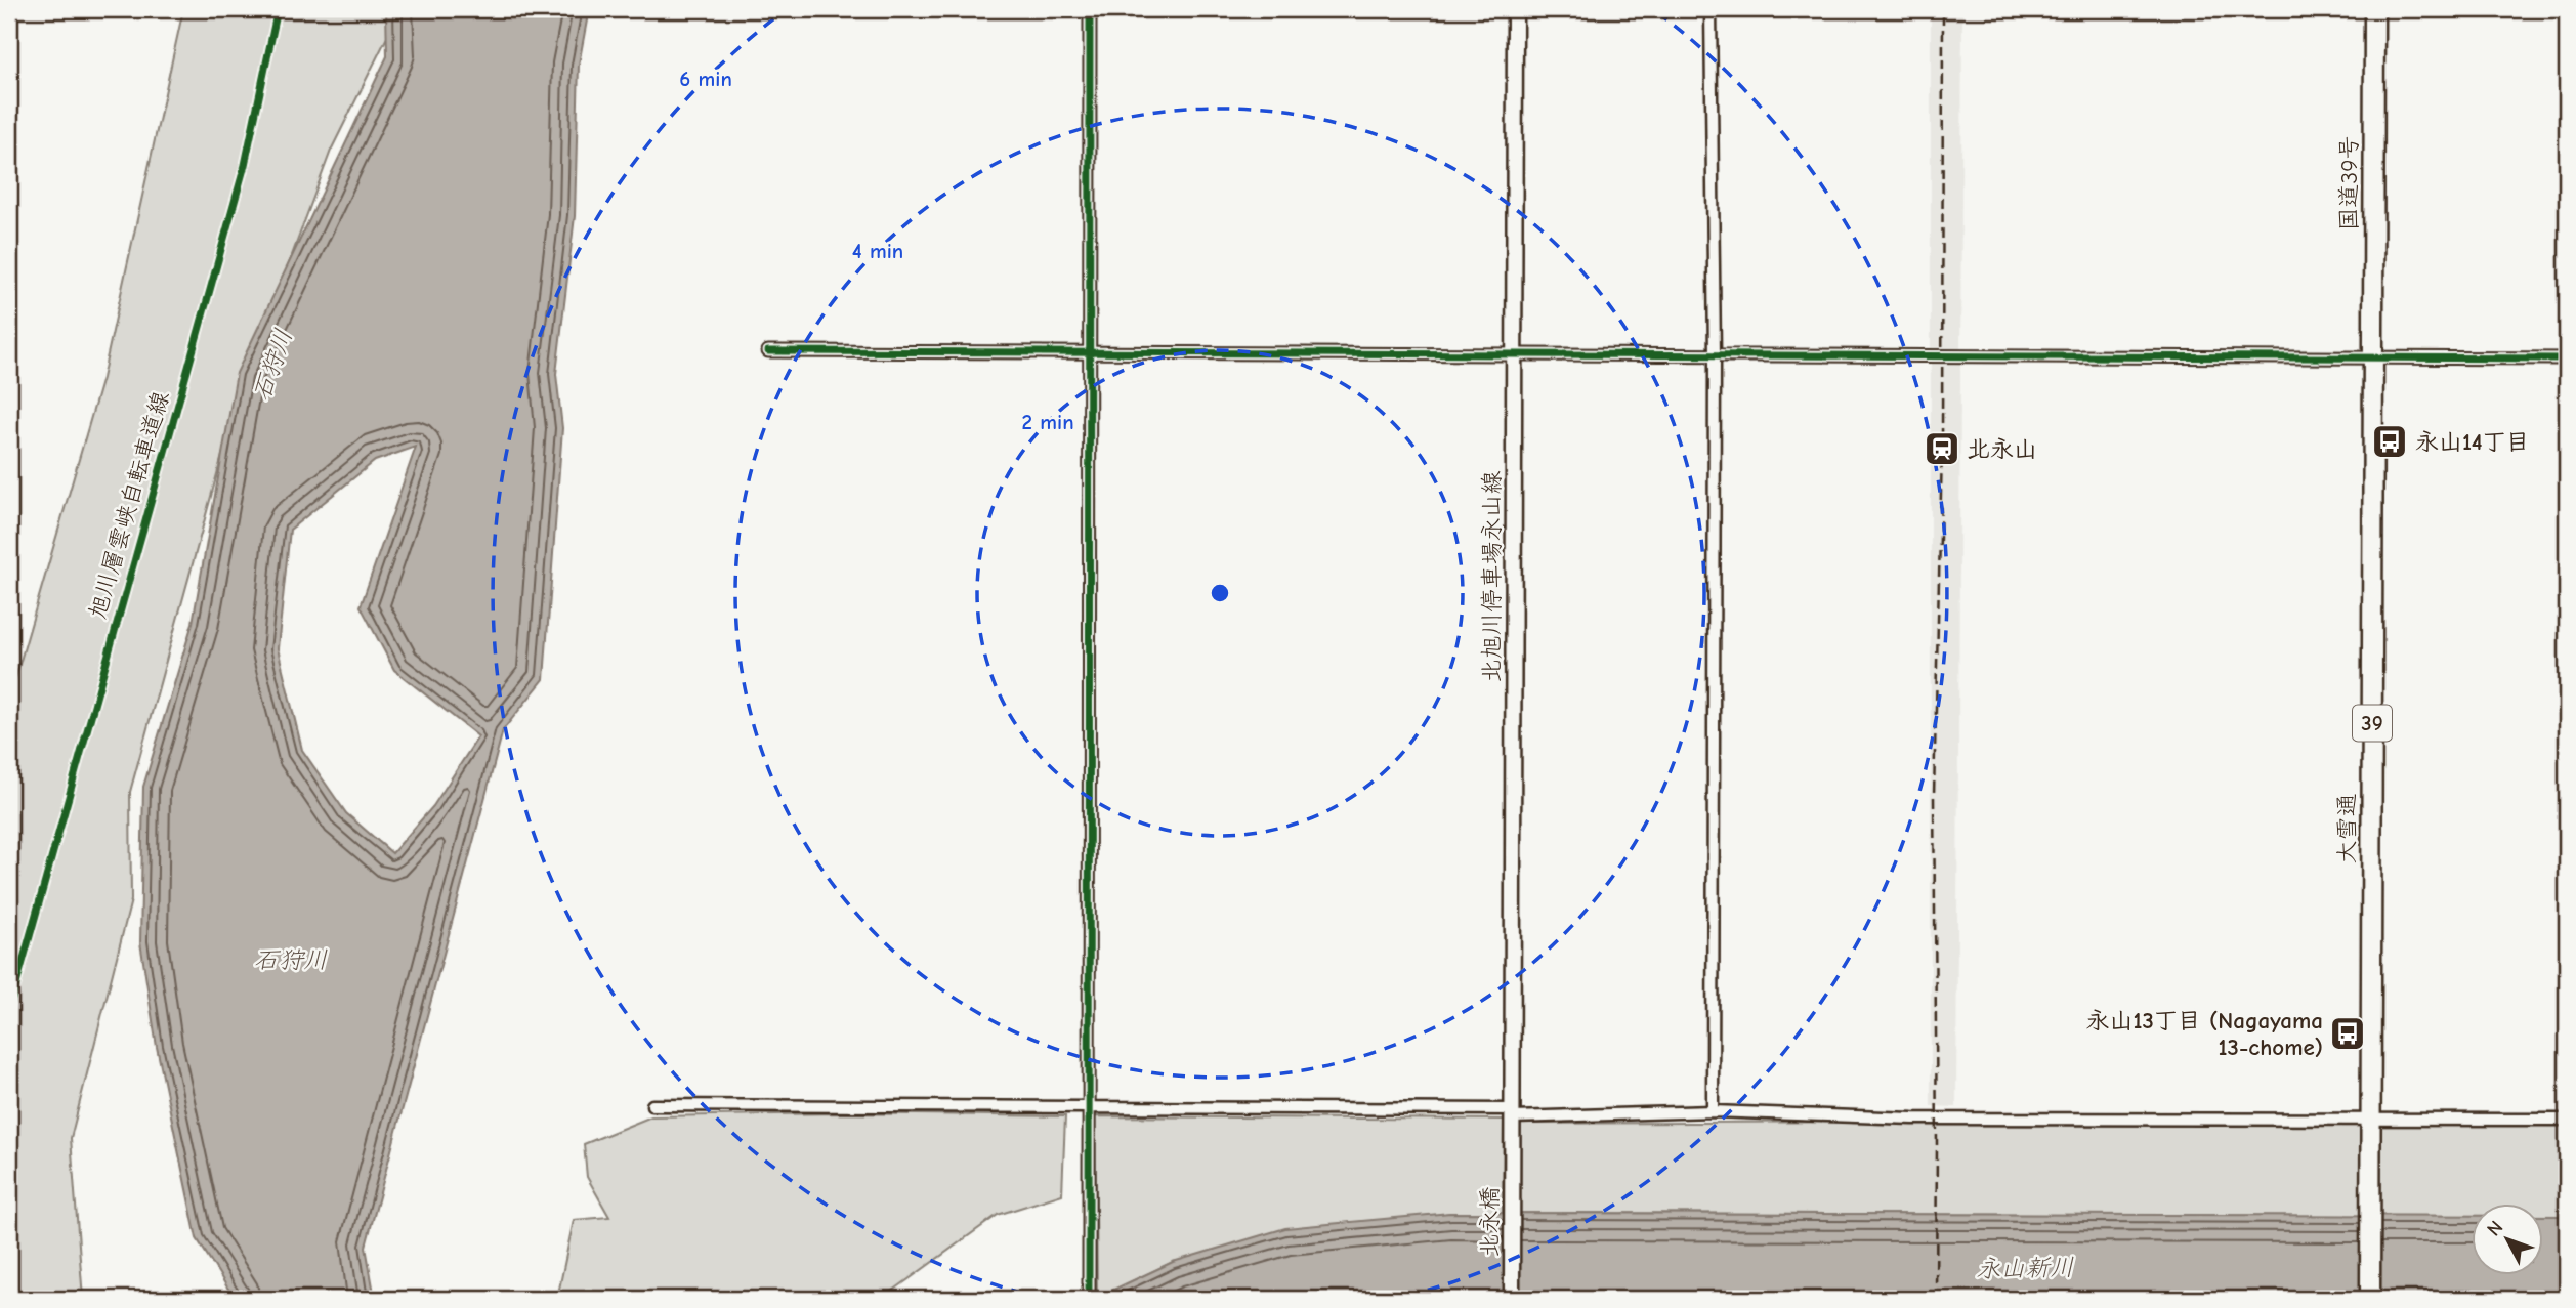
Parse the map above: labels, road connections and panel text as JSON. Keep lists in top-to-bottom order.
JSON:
{
  "streets": {
    "highway": ["国道39号", "39", "大雪通"],
    "main road": ["北旭川停車場永山線", "北永橋"],
    "cycle path": ["旭川層雲峡自転車道線"]
  },
  "crossings": [
    ["国道39号", "大雪通"],
    ["北旭川停車場永山線", "北永橋"]
  ],
  "water": ["石狩川", "永山新川"],
  "places": {
    "bus stop": ["永山14丁目", "永山13丁目 (Nagayama 13-chome)"],
    "station": ["北永山"]
  },
  "north": "top left",
  "rings": ["6 min", "4 min", "2 min"]
}
